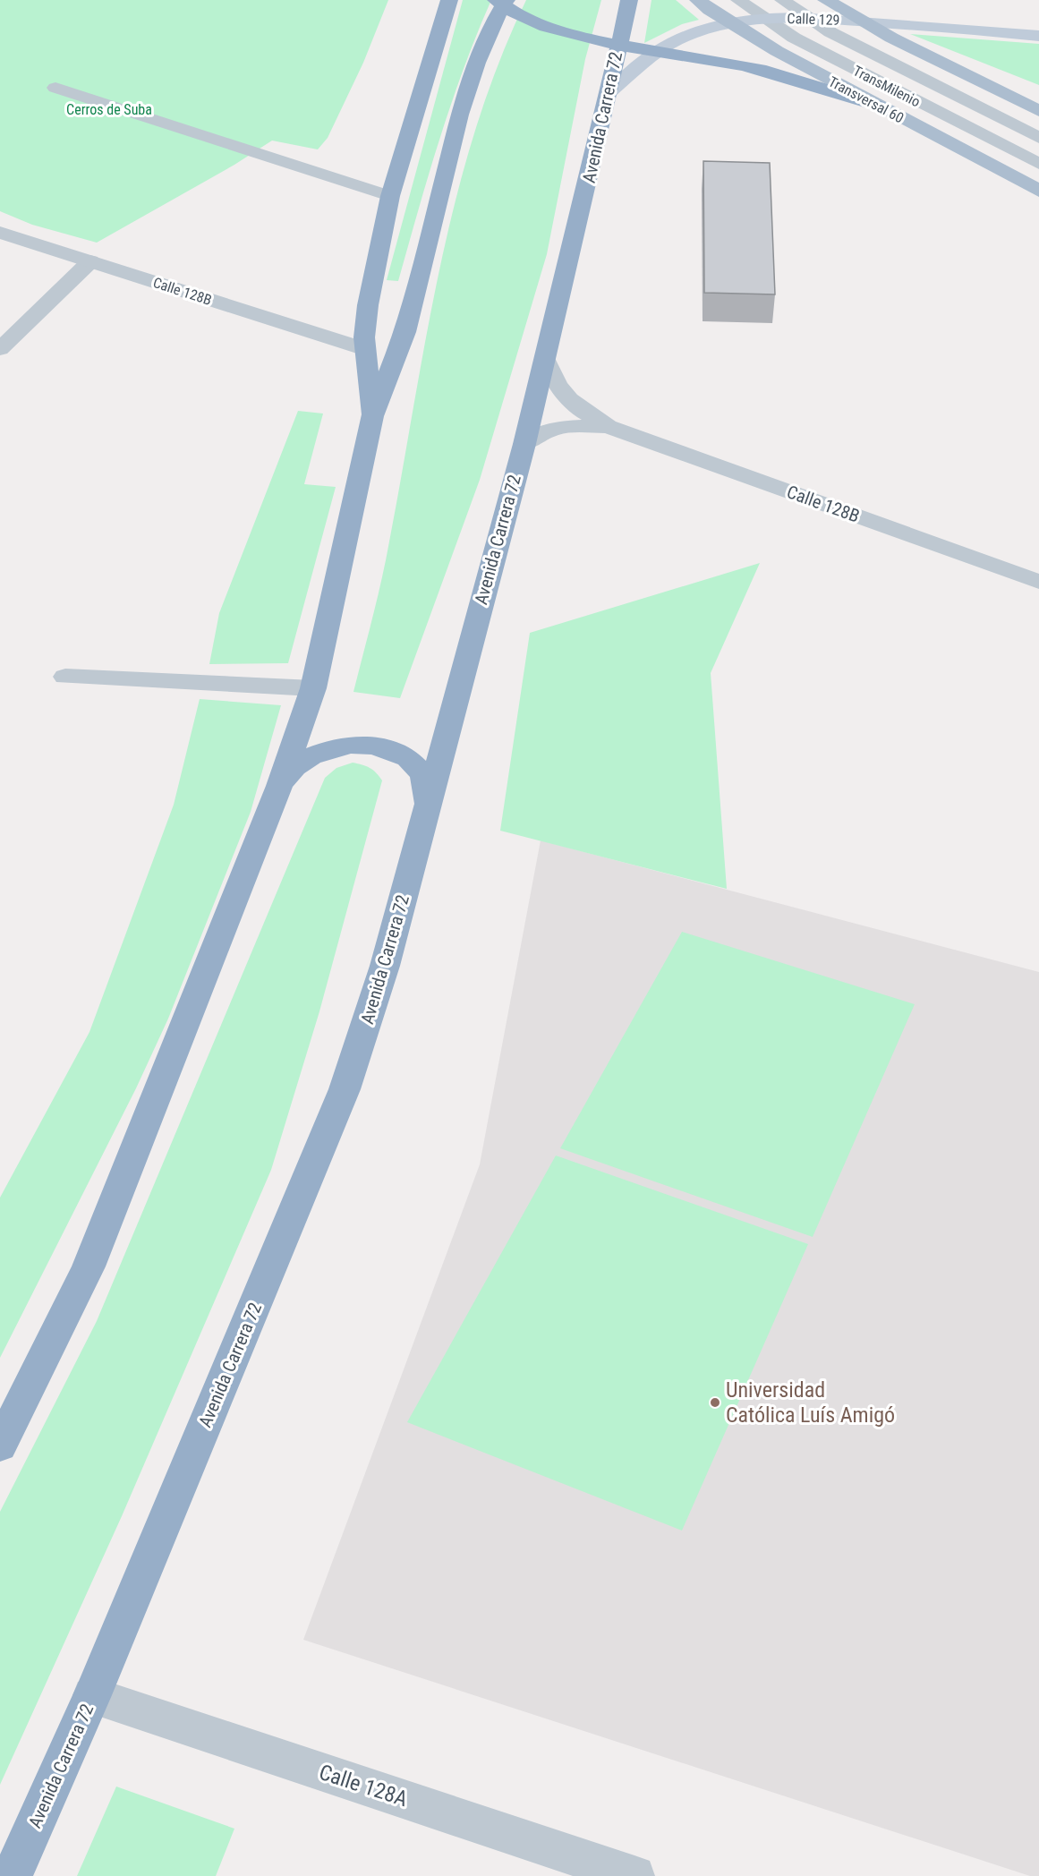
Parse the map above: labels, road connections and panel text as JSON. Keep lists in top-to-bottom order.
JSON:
{
  "streets": {
    "highway": ["Avenida Carrera 72"],
    "main road": ["Calle 129", "Transversal 60"],
    "street": ["Calle 128B", "Calle 128A"],
    "lane": ["TransMilenio"]
  },
  "crossings": [
    ["Calle 129", "TransMilenio"],
    ["Calle 129", "Avenida Carrera 72"],
    ["Avenida Carrera 72", "Calle 128B"],
    ["Avenida Carrera 72", "Calle 128A"]
  ],
  "parks": ["Cerros de Suba"],
  "places": ["Universidad Católica Luís Amigó"]
}
